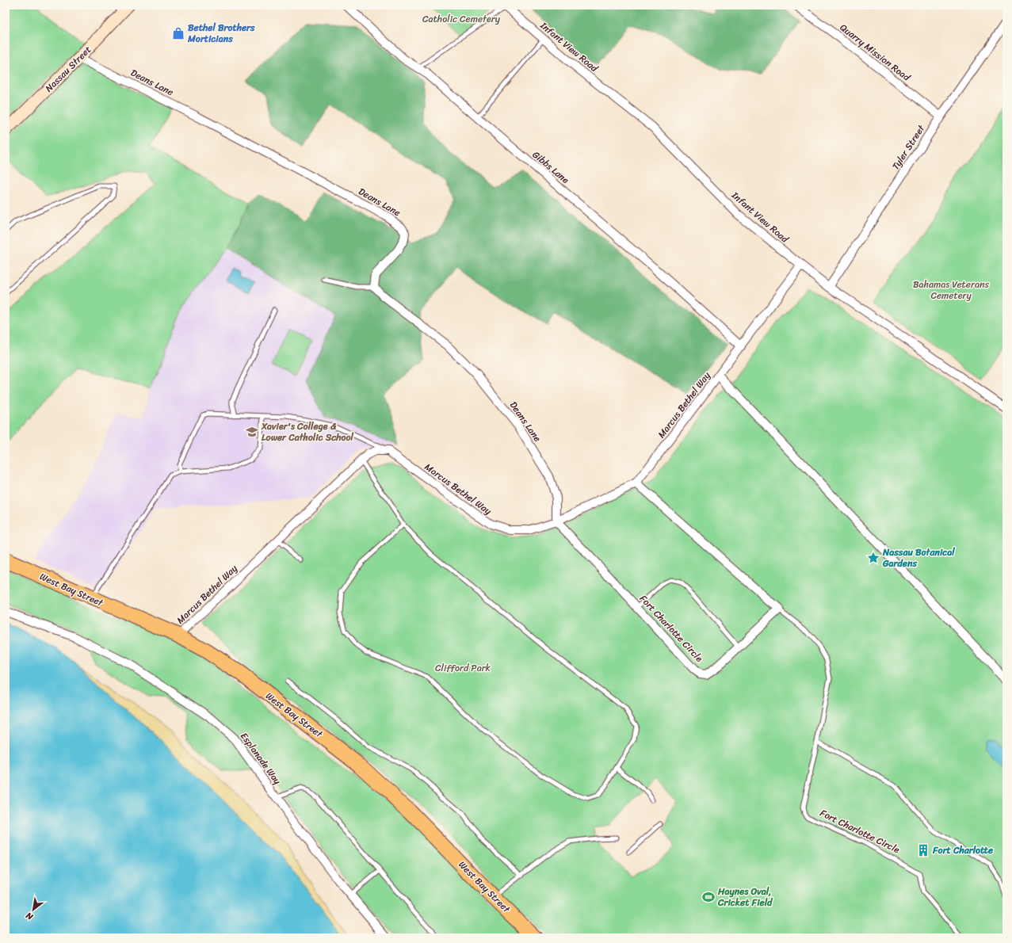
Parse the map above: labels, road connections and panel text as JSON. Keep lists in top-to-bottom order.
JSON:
{
  "streets": {
    "highway": ["West Bay Street"],
    "main road": ["Nassau Street"],
    "street": [
      "Infant View Road",
      "Quarry Mission Road",
      "Deans Lane",
      "Tyler Street",
      "Gibbs Lane",
      "Marcus Bethel Way",
      "Fort Charlotte Circle",
      "Esplanade Way"
    ]
  },
  "crossings": [
    ["Infant View Road", "Tyler Street"],
    ["Infant View Road", "Marcus Bethel Way"],
    ["Quarry Mission Road", "Tyler Street"],
    ["Nassau Street", "Deans Lane"],
    ["Deans Lane", "Marcus Bethel Way"],
    ["Deans Lane", "Fort Charlotte Circle"],
    ["Gibbs Lane", "Marcus Bethel Way"],
    ["Marcus Bethel Way", "West Bay Street"],
    ["Marcus Bethel Way", "Fort Charlotte Circle"]
  ],
  "parks": ["Catholic Cemetery", "Bahamas Veterans Cemetery", "Clifford Park"],
  "places": {
    "shop": ["Bethel Brothers Morticians"],
    "school or university": ["Xavier's College & Lower Catholic School"],
    "place": ["Nassau Botanical Gardens"],
    "building": ["Fort Charlotte"],
    "sports": ["Haynes Oval, Cricket Field"]
  },
  "north": "bottom left"
}
